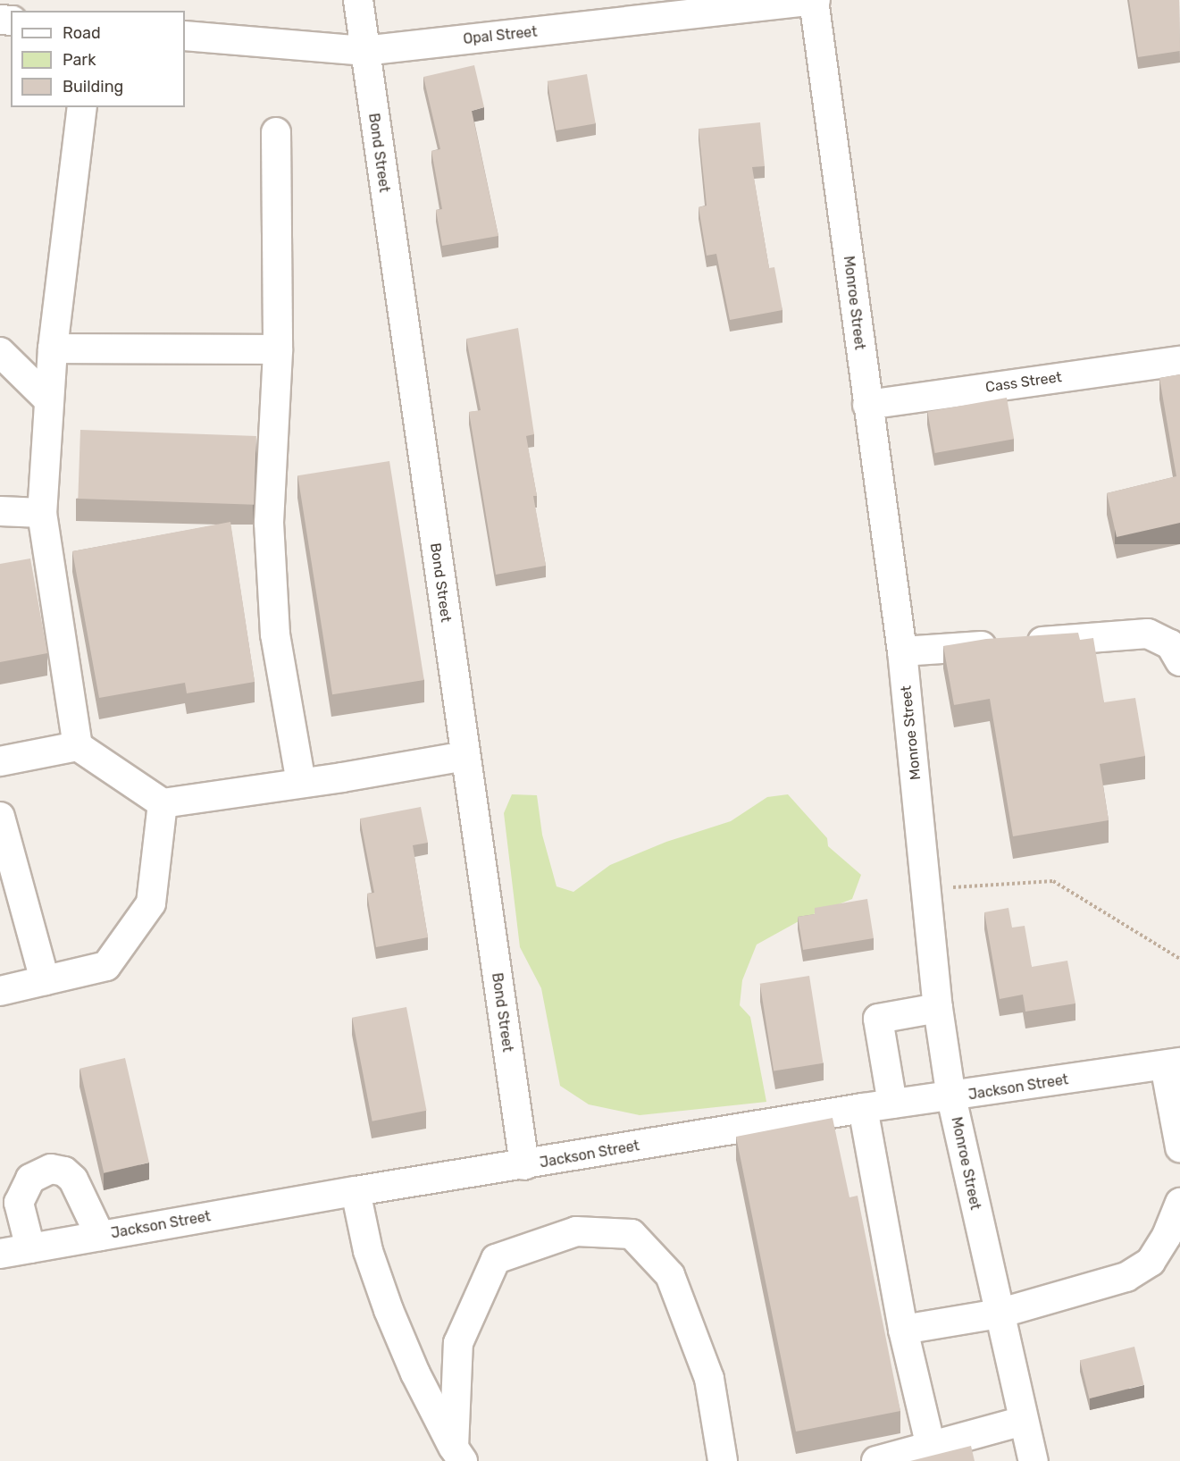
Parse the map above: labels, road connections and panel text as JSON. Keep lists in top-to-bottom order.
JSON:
{
  "streets": {
    "street": [
      "Opal Street",
      "Bond Street",
      "Monroe Street",
      "Cass Street",
      "Jackson Street"
    ]
  },
  "crossings": [
    ["Opal Street", "Bond Street"],
    ["Opal Street", "Monroe Street"],
    ["Bond Street", "Jackson Street"],
    ["Monroe Street", "Cass Street"],
    ["Monroe Street", "Jackson Street"]
  ],
  "legend": ["Road", "Park", "Building"]
}
